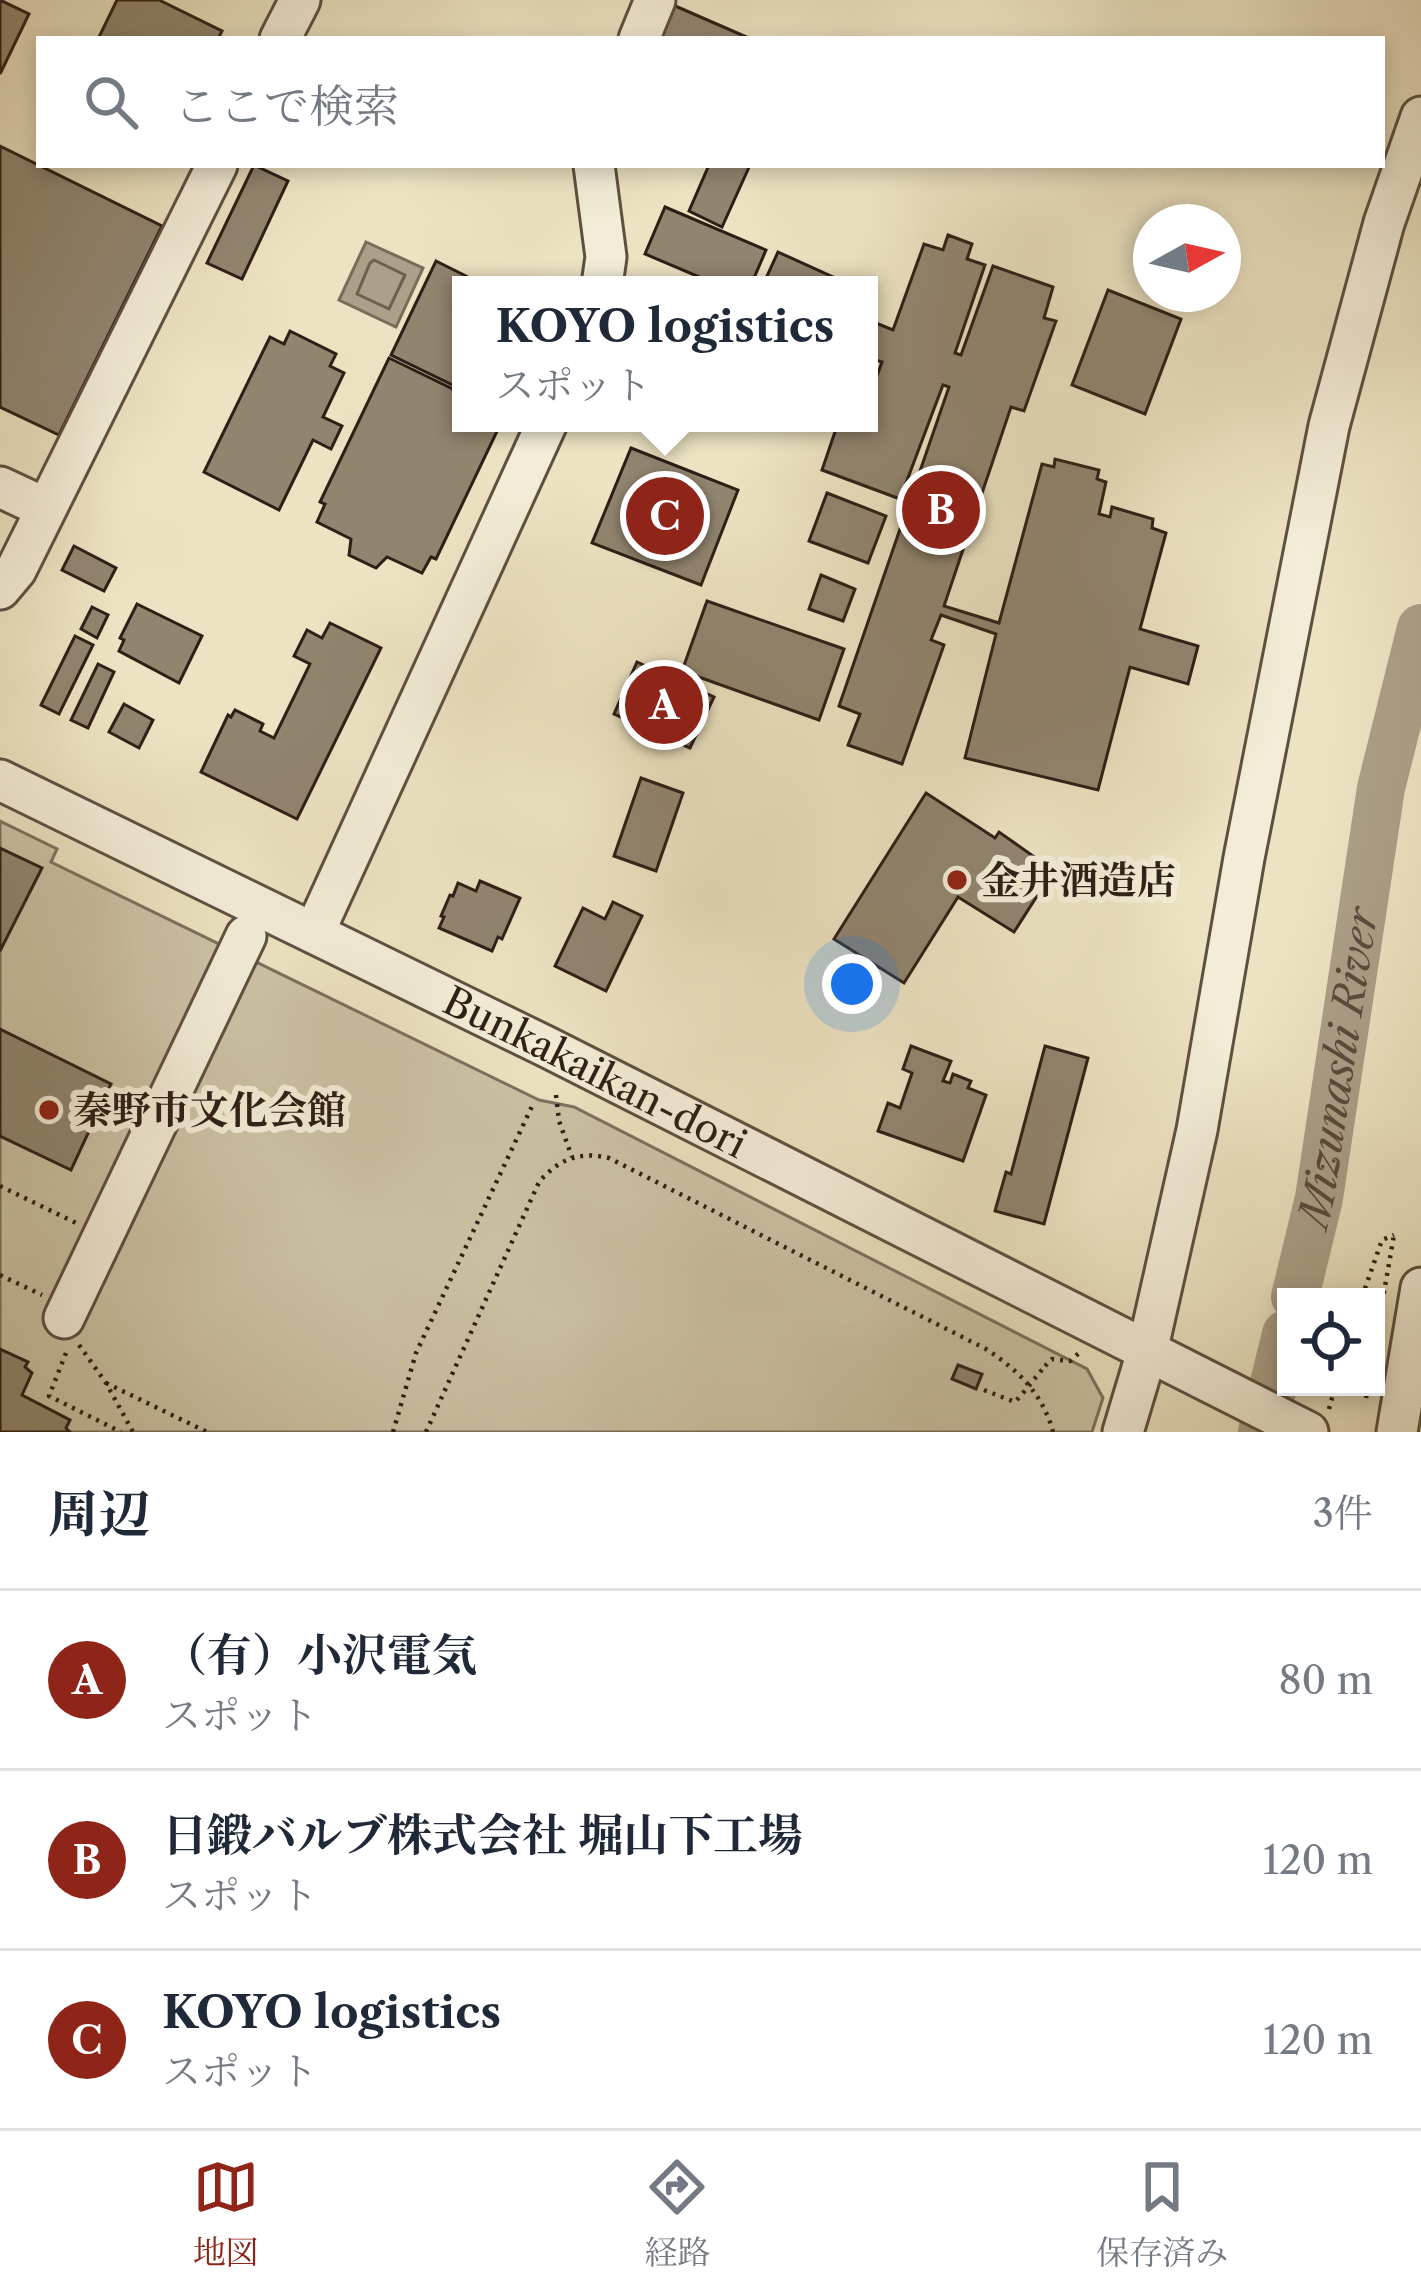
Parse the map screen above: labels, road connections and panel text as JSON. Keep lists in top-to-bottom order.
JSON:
{
  "streets": {
    "street": ["Bunkakaikan-dori"]
  },
  "water": ["Mizunashi River"],
  "places": ["金井酒造店", "秦野市文化会館"],
  "north": "right",
  "page": {
    "search": "ここで検索",
    "popup": ["KOYO logistics", "スポット"],
    "pins": ["B", "C", "A"],
    "heading": ["周辺", "3件"],
    "list": [
      {
        "mark": "A",
        "name": "（有）小沢電気",
        "note": "スポット",
        "value": "80 m"
      },
      {
        "mark": "B",
        "name": "日鍛バルブ株式会社 堀山下工場",
        "note": "スポット",
        "value": "120 m"
      },
      {
        "mark": "C",
        "name": "KOYO logistics",
        "note": "スポット",
        "value": "120 m"
      }
    ],
    "nav": ["地図", "経路", "保存済み"]
  }
}
